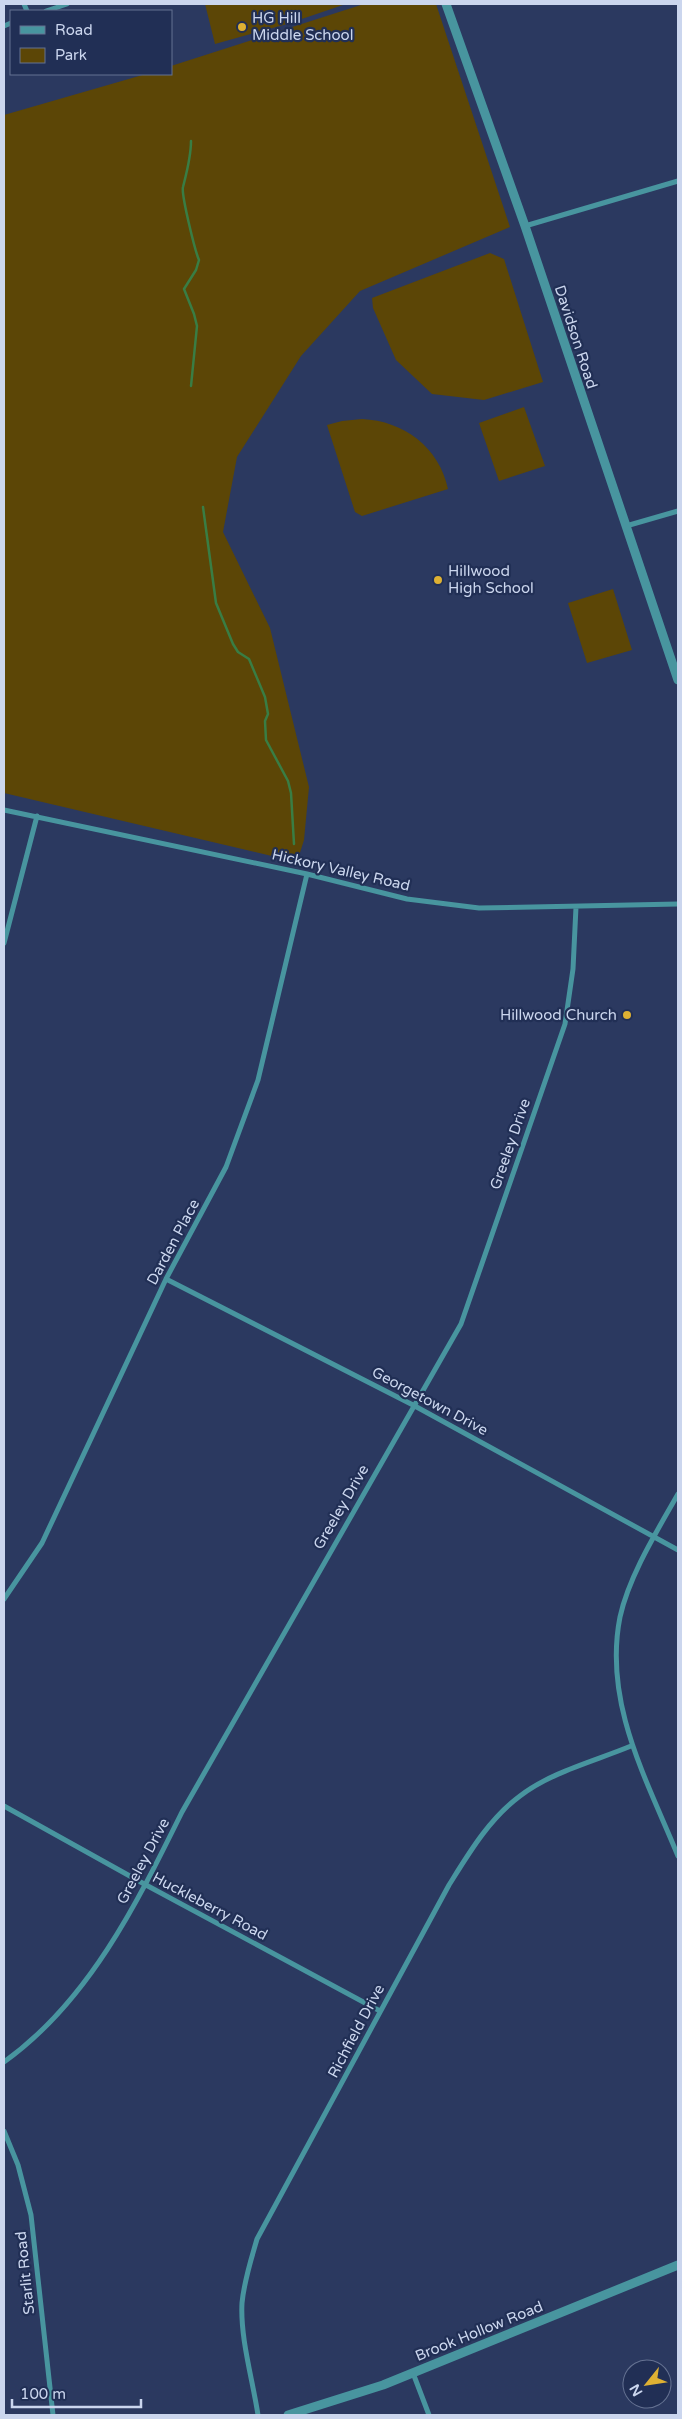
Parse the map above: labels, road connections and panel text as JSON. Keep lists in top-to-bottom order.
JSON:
{
  "streets": {
    "street": [
      "Davidson Road",
      "Hickory Valley Road",
      "Greeley Drive",
      "Darden Place",
      "Georgetown Drive",
      "Huckleberry Road",
      "Richfield Drive",
      "Starlit Road",
      "Brook Hollow Road"
    ]
  },
  "crossings": [
    ["Hickory Valley Road", "Greeley Drive"],
    ["Hickory Valley Road", "Darden Place"],
    ["Greeley Drive", "Georgetown Drive"],
    ["Greeley Drive", "Huckleberry Road"],
    ["Darden Place", "Georgetown Drive"],
    ["Huckleberry Road", "Richfield Drive"]
  ],
  "places": ["HG Hill Middle School", "Hillwood High School", "Hillwood Church"],
  "legend": ["Road", "Park"],
  "scale_bar": "100 m",
  "north": "bottom left"
}
